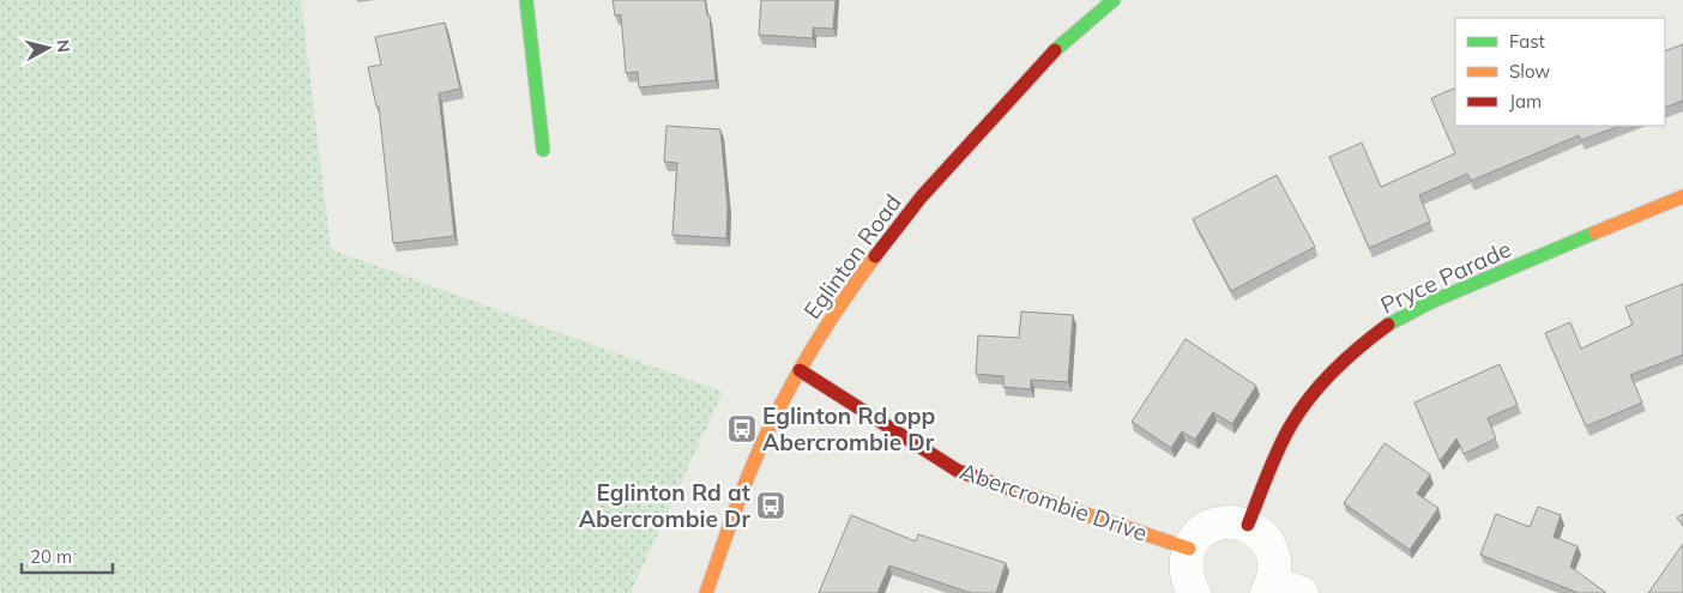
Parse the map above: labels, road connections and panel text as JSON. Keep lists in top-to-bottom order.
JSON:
{
  "streets": {
    "street": ["Eglinton Road", "Pryce Parade", "Abercrombie Drive"]
  },
  "crossings": [
    ["Eglinton Road", "Abercrombie Drive"]
  ],
  "places": {
    "bus stop": ["Eglinton Rd opp Abercrombie Dr", "Eglinton Rd at Abercrombie Dr"]
  },
  "legend": ["Fast", "Slow", "Jam"],
  "scale_bar": "20 m",
  "north": "right"
}
